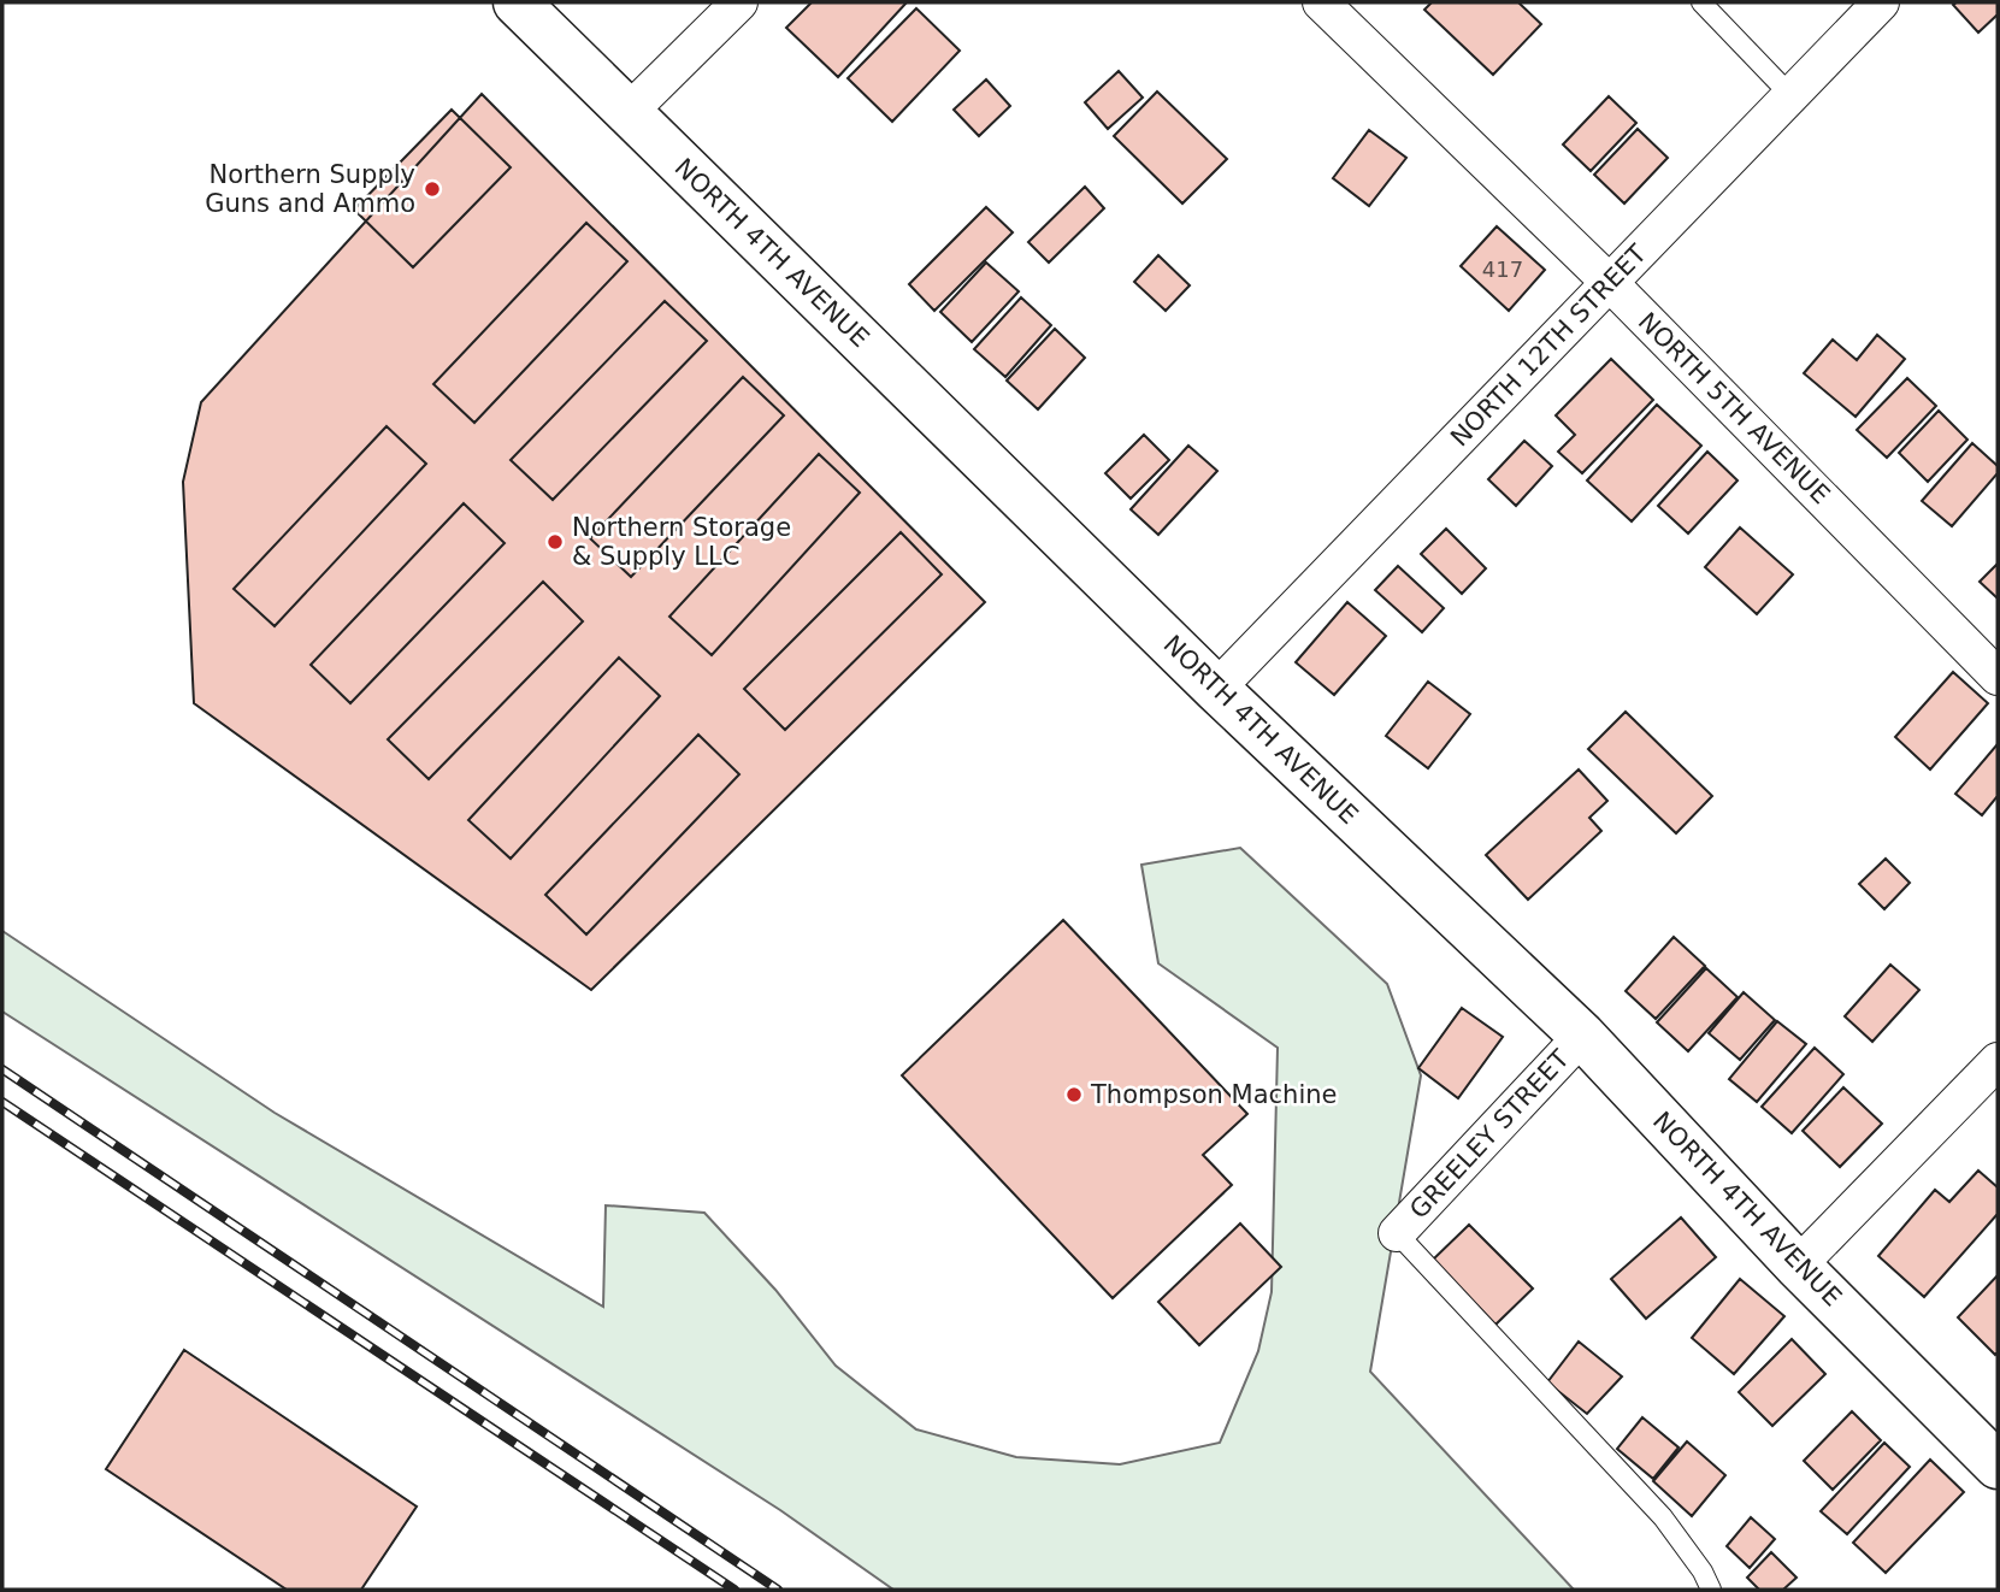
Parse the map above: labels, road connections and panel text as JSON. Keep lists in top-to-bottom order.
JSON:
{
  "streets": {
    "main road": ["NORTH 4TH AVENUE"],
    "street": ["NORTH 12TH STREET", "NORTH 5TH AVENUE", "GREELEY STREET"]
  },
  "crossings": [
    ["NORTH 4TH AVENUE", "NORTH 12TH STREET"],
    ["NORTH 4TH AVENUE", "GREELEY STREET"],
    ["NORTH 12TH STREET", "NORTH 5TH AVENUE"]
  ],
  "places": ["Northern Supply Guns and Ammo", "Northern Storage & Supply LLC", "Thompson Machine"],
  "house_numbers": ["417"]
}
